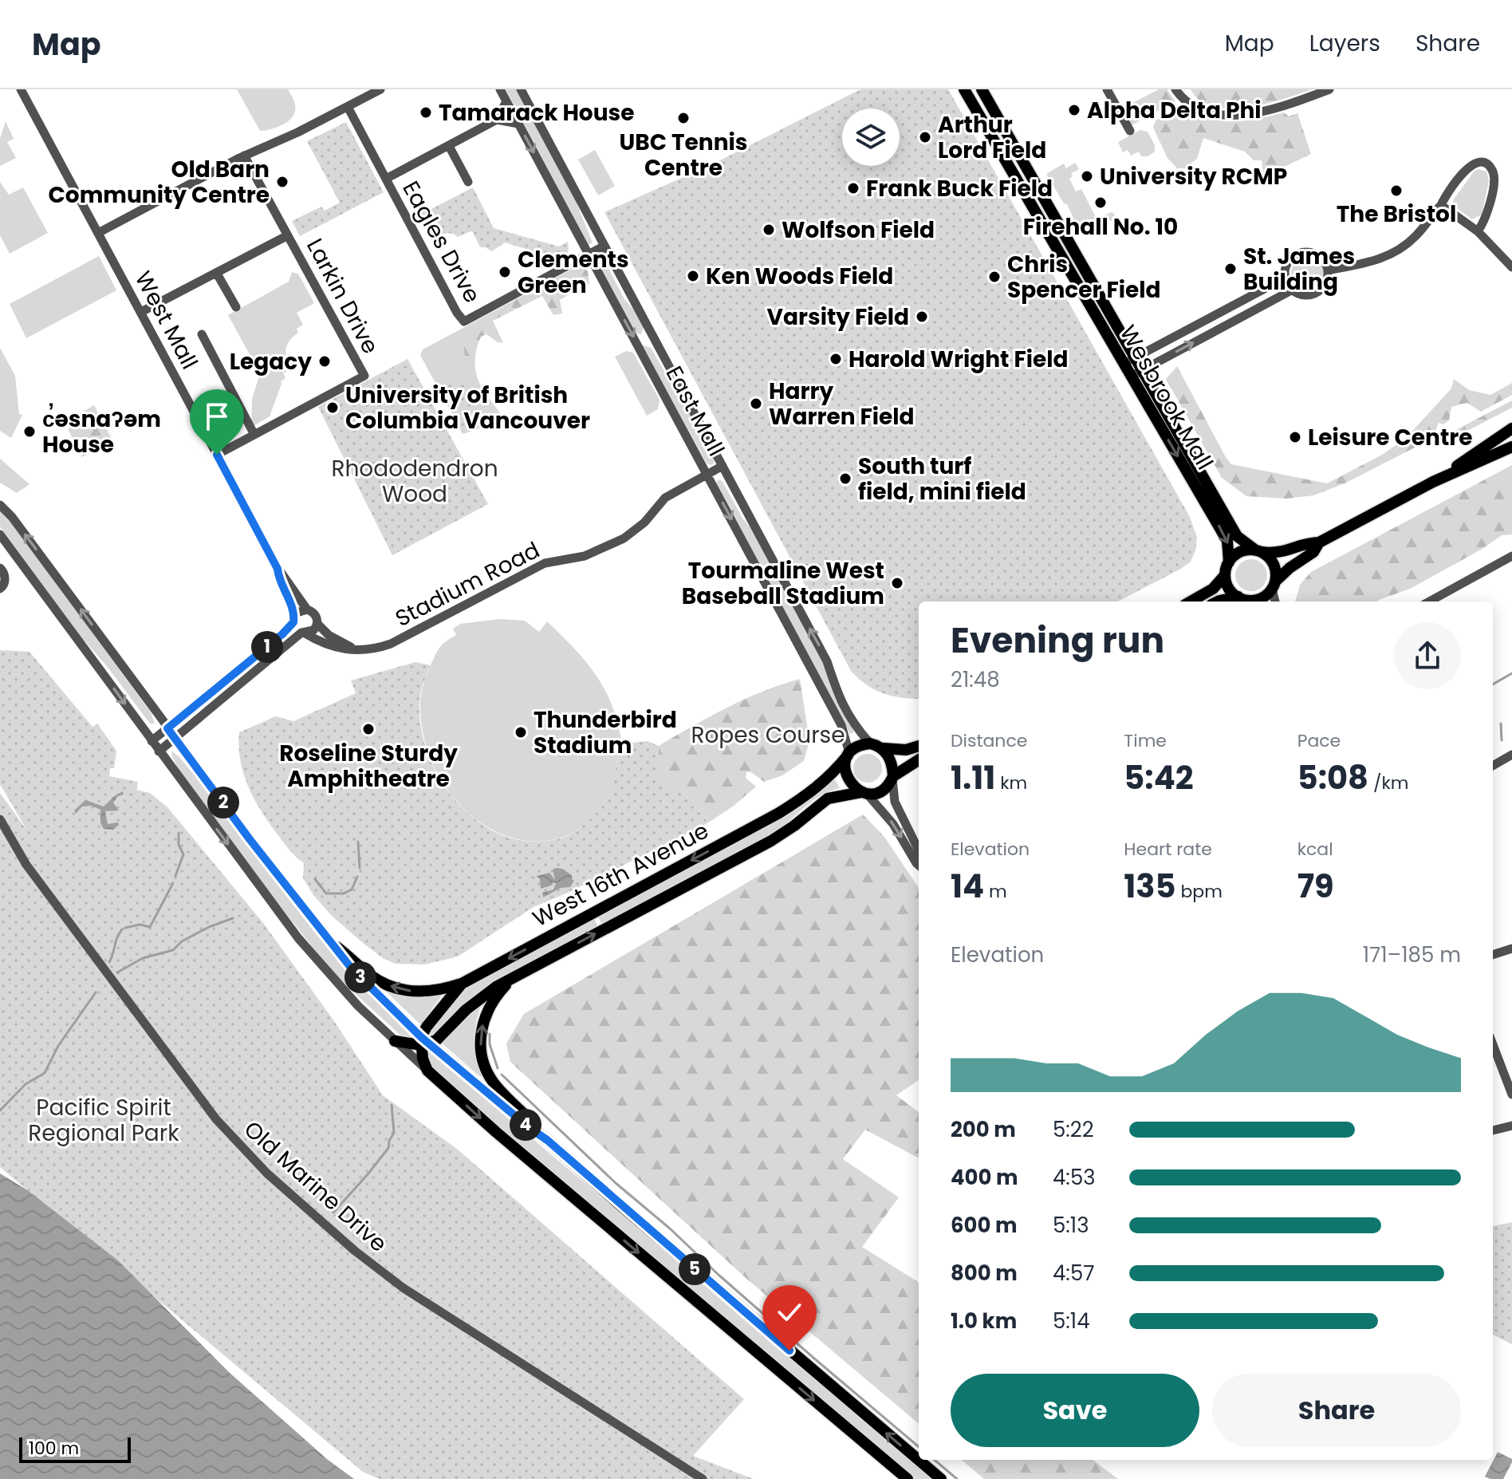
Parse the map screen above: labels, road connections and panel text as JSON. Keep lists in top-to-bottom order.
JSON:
{
  "streets": {
    "main road": ["Wesbrook Mall", "West 16th Avenue"],
    "street": [
      "Eagles Drive",
      "Larkin Drive",
      "West Mall",
      "East Mall",
      "Stadium Road",
      "Old Marine Drive"
    ]
  },
  "crossings": [
    ["Eagles Drive", "East Mall"],
    ["Larkin Drive", "West Mall"],
    ["West Mall", "Stadium Road"],
    ["East Mall", "Stadium Road"],
    ["East Mall", "West 16th Avenue"]
  ],
  "parks": ["Rhododendron Wood", "Ropes Course", "Pacific Spirit Regional Park"],
  "places": [
    "Alpha Delta Phi",
    "Tamarack House",
    "UBC Tennis Centre",
    "Arthur Lord Field",
    "University RCMP",
    "Old Barn Community Centre",
    "Frank Buck Field",
    "The Bristol",
    "Firehall No. 10",
    "Wolfson Field",
    "St. James Building",
    "Clements Green",
    "Ken Woods Field",
    "Chris Spencer Field",
    "Varsity Field",
    "Harold Wright Field",
    "Legacy",
    "Harry Warren Field",
    "University of British Columbia Vancouver",
    "c̓əsnaʔəm House",
    "Leisure Centre",
    "South turf field, mini field",
    "Tourmaline West Baseball Stadium",
    "Roseline Sturdy Amphitheatre",
    "Thunderbird Stadium"
  ],
  "scale_bar": "100 m",
  "page": {
    "header": "Map",
    "nav": ["Map", "Layers", "Share"],
    "heading": ["Evening run", "21:48"],
    "pins": [
      "1",
      "2",
      "3",
      "4",
      "5"
    ],
    "stats": [
      ["Distance", "1.11 km"],
      ["Time", "5:42"],
      ["Pace", "5:08 /km"],
      ["Elevation", "14 m"],
      ["Heart rate", "135 bpm"],
      ["kcal", "79"]
    ],
    "chart": ["Elevation", "171–185 m"],
    "list": [
      {
        "name": "200 m",
        "note": "5:22"
      },
      {
        "name": "400 m",
        "note": "4:53"
      },
      {
        "name": "600 m",
        "note": "5:13"
      },
      {
        "name": "800 m",
        "note": "4:57"
      },
      {
        "name": "1.0 km",
        "note": "5:14"
      }
    ],
    "buttons": ["Save", "Share"],
    "scale": "100 m"
  }
}
